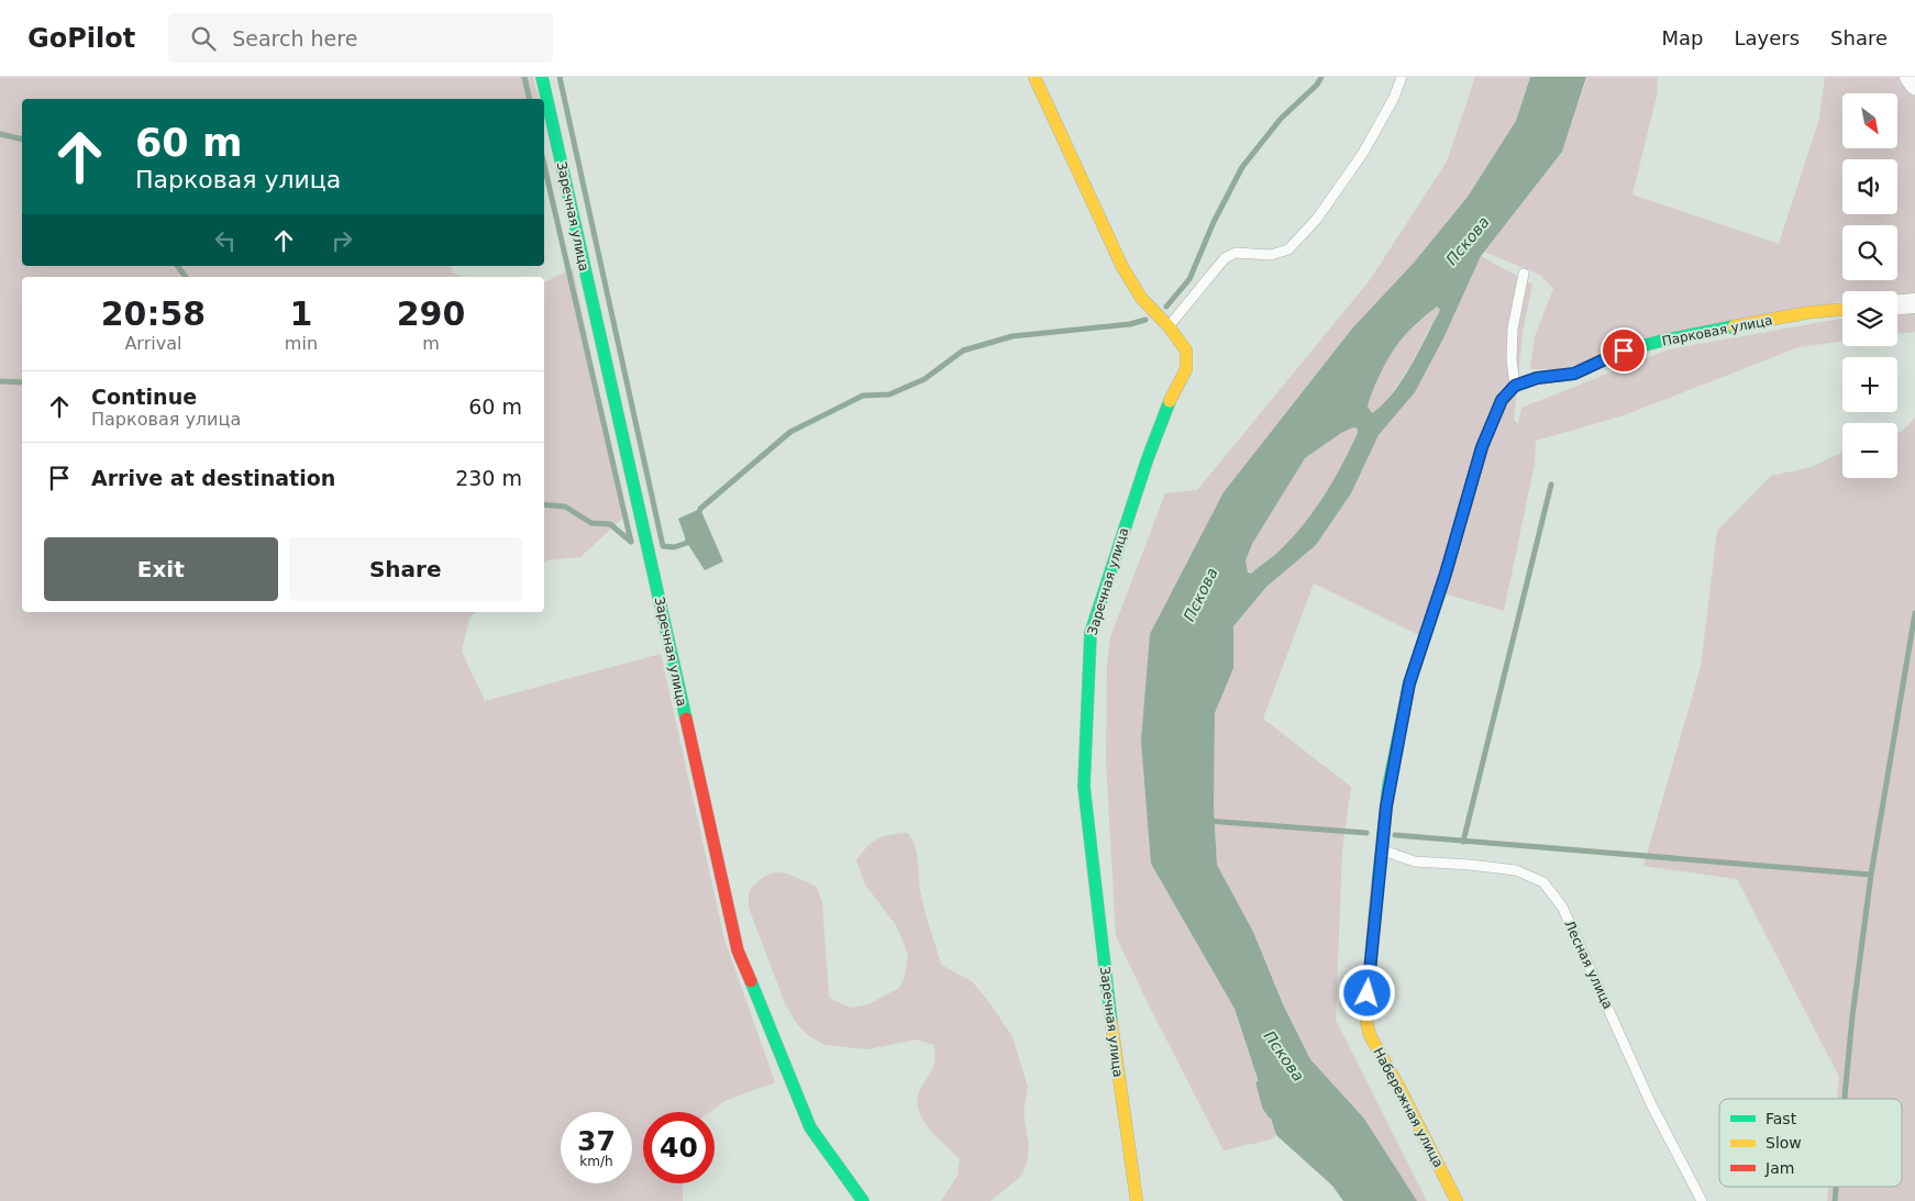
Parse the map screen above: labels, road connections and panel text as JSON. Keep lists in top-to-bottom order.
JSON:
{
  "streets": {
    "street": ["Заречная улица", "Парковая улица", "Набережная улица"],
    "lane": ["Лесная улица"]
  },
  "crossings": [
    ["Лесная улица", "Набережная улица"]
  ],
  "water": ["Пскова"],
  "legend": ["Fast", "Slow", "Jam"],
  "north": "bottom right",
  "page": {
    "header": "GoPilot",
    "search": "Search here",
    "nav": ["Map", "Layers", "Share"],
    "map_buttons": ["+", "−"],
    "turn": ["60 m", "Парковая улица"],
    "eta": [
      "20:58",
      "Arrival",
      "1",
      "min",
      "290",
      "m"
    ],
    "list": [
      {
        "name": "Continue",
        "note": "Парковая улица",
        "value": "60 m"
      },
      {
        "name": "Arrive at destination",
        "value": "230 m"
      }
    ],
    "buttons": ["Exit", "Share"],
    "speed": "37 km/h",
    "limit": "40"
  }
}
